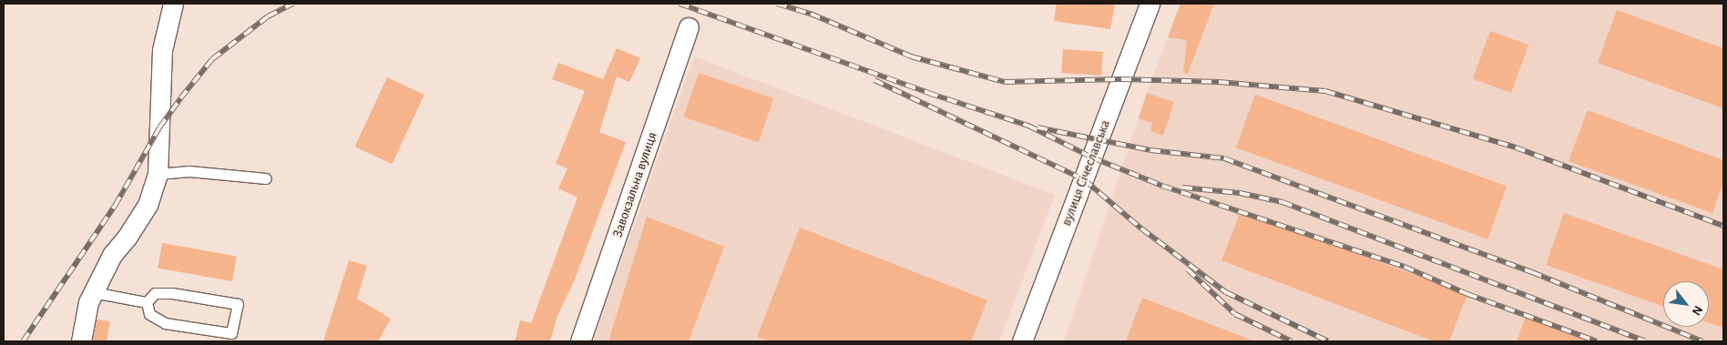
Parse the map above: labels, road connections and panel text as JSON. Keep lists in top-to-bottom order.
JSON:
{
  "streets": {
    "street": ["вулиця Січеславська", "Завокзальна вулиця"]
  },
  "north": "bottom right"
}
